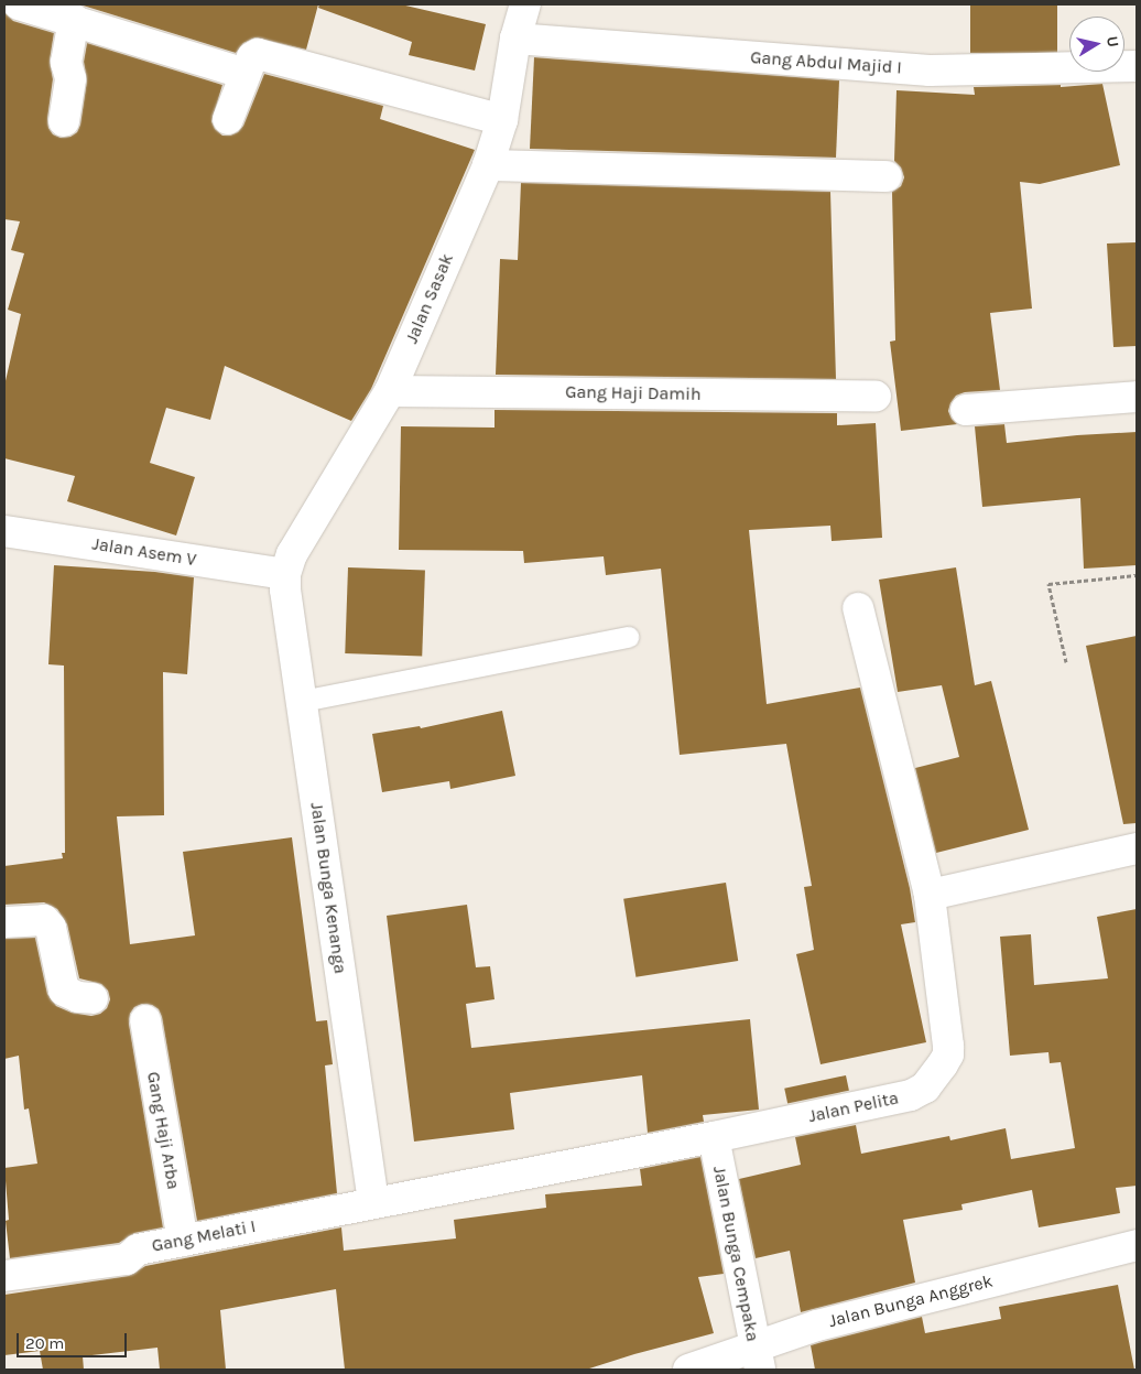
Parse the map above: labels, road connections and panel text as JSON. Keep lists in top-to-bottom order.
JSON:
{
  "streets": {
    "street": [
      "Gang Abdul Majid I",
      "Jalan Sasak",
      "Gang Haji Damih",
      "Jalan Asem V",
      "Jalan Bunga Kenanga",
      "Jalan Pelita",
      "Gang Haji Arba",
      "Gang Melati I",
      "Jalan Bunga Cempaka",
      "Jalan Bunga Anggrek"
    ]
  },
  "crossings": [
    ["Gang Abdul Majid I", "Jalan Sasak"],
    ["Jalan Sasak", "Gang Haji Damih"],
    ["Jalan Sasak", "Jalan Asem V"],
    ["Jalan Sasak", "Jalan Bunga Kenanga"],
    ["Jalan Asem V", "Jalan Bunga Kenanga"],
    ["Jalan Bunga Kenanga", "Jalan Pelita"],
    ["Jalan Bunga Kenanga", "Gang Melati I"],
    ["Jalan Pelita", "Gang Melati I"],
    ["Jalan Pelita", "Jalan Bunga Cempaka"],
    ["Gang Haji Arba", "Gang Melati I"],
    ["Jalan Bunga Cempaka", "Jalan Bunga Anggrek"]
  ],
  "scale_bar": "20 m",
  "north": "right"
}
